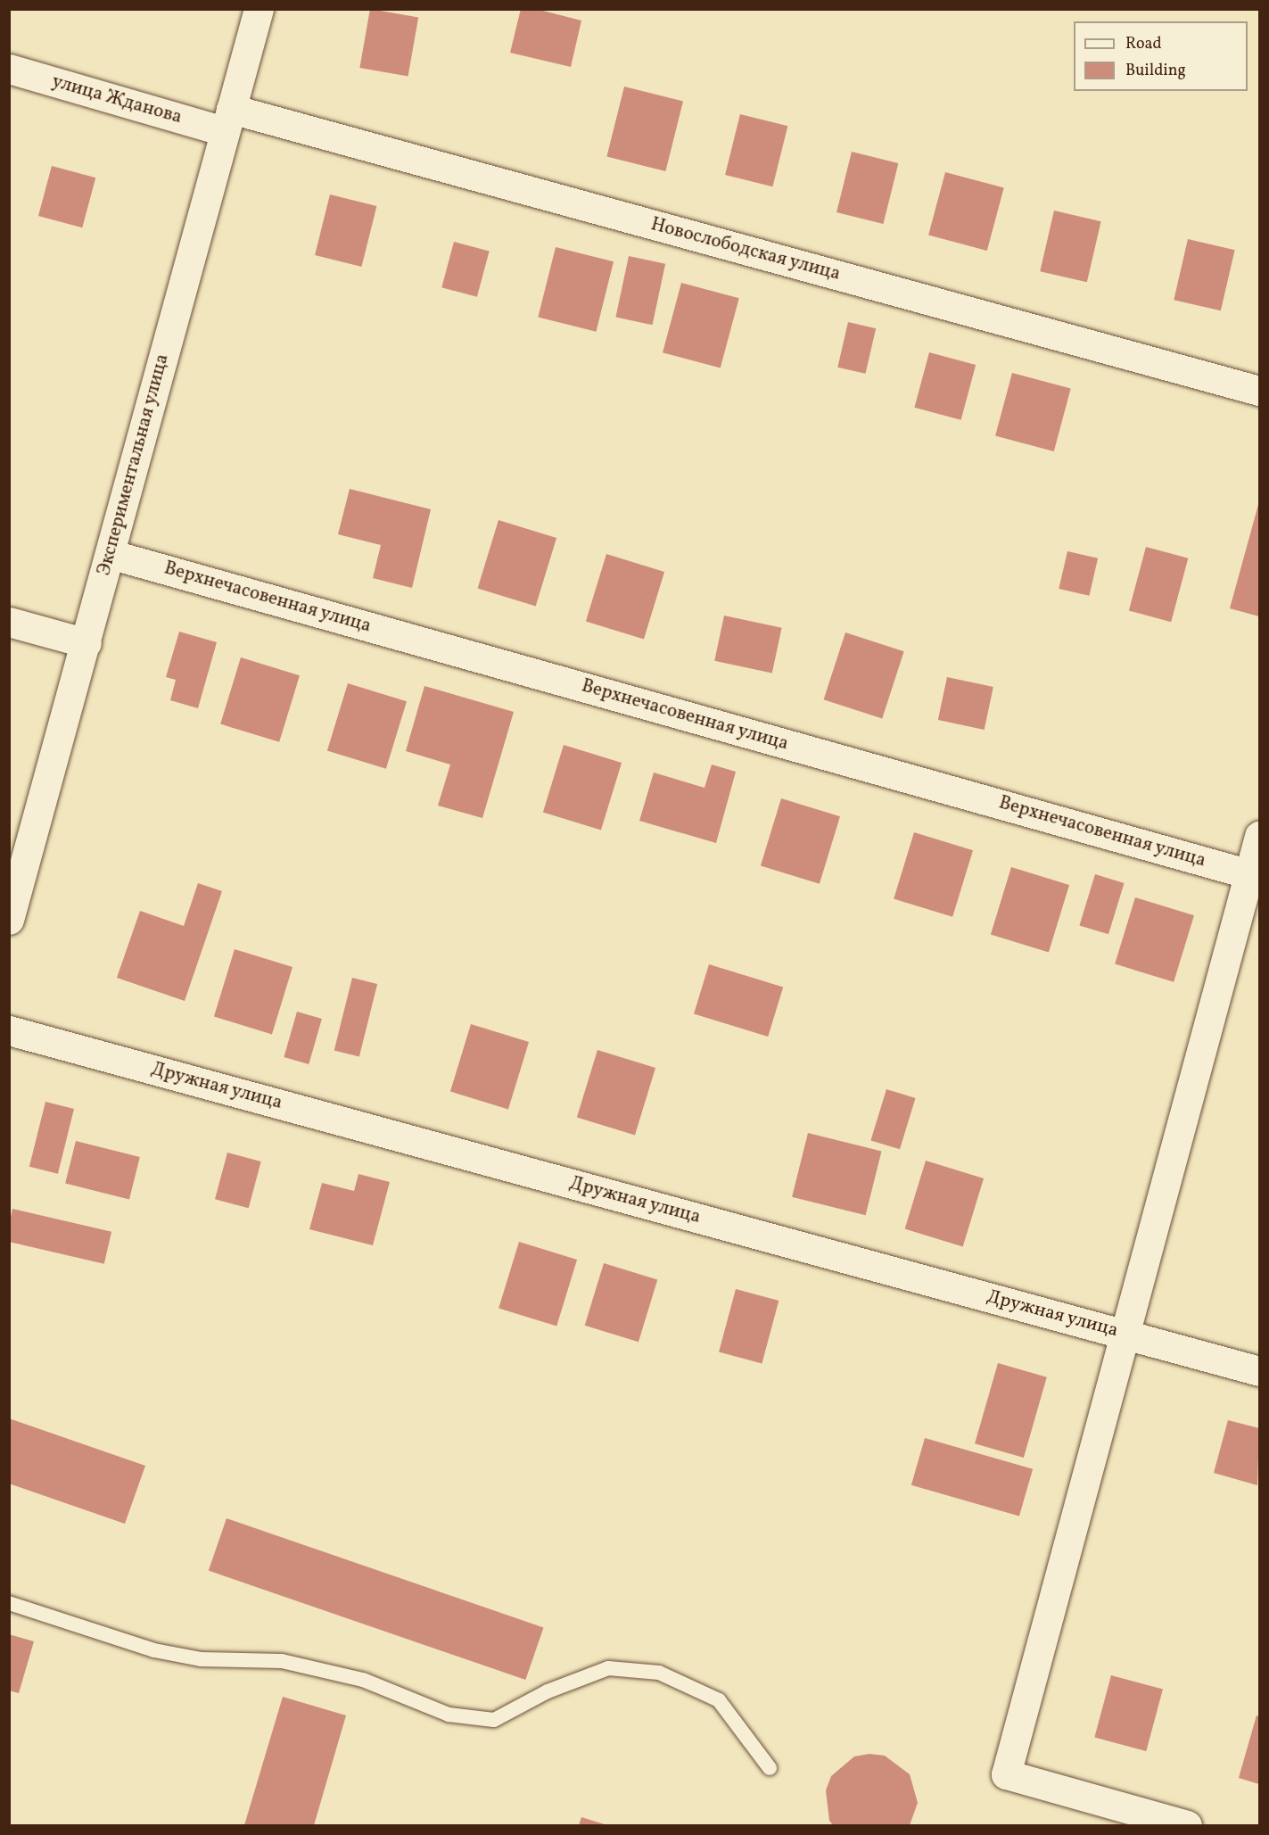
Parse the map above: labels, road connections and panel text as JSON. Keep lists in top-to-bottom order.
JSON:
{
  "streets": {
    "street": [
      "улица Жданова",
      "Новослободская улица",
      "Экспериментальная улица",
      "Верхнечасовенная улица",
      "Дружная улица"
    ]
  },
  "crossings": [
    ["улица Жданова", "Новослободская улица"],
    ["улица Жданова", "Экспериментальная улица"],
    ["Новослободская улица", "Экспериментальная улица"],
    ["Экспериментальная улица", "Верхнечасовенная улица"]
  ],
  "legend": ["Road", "Building"]
}
